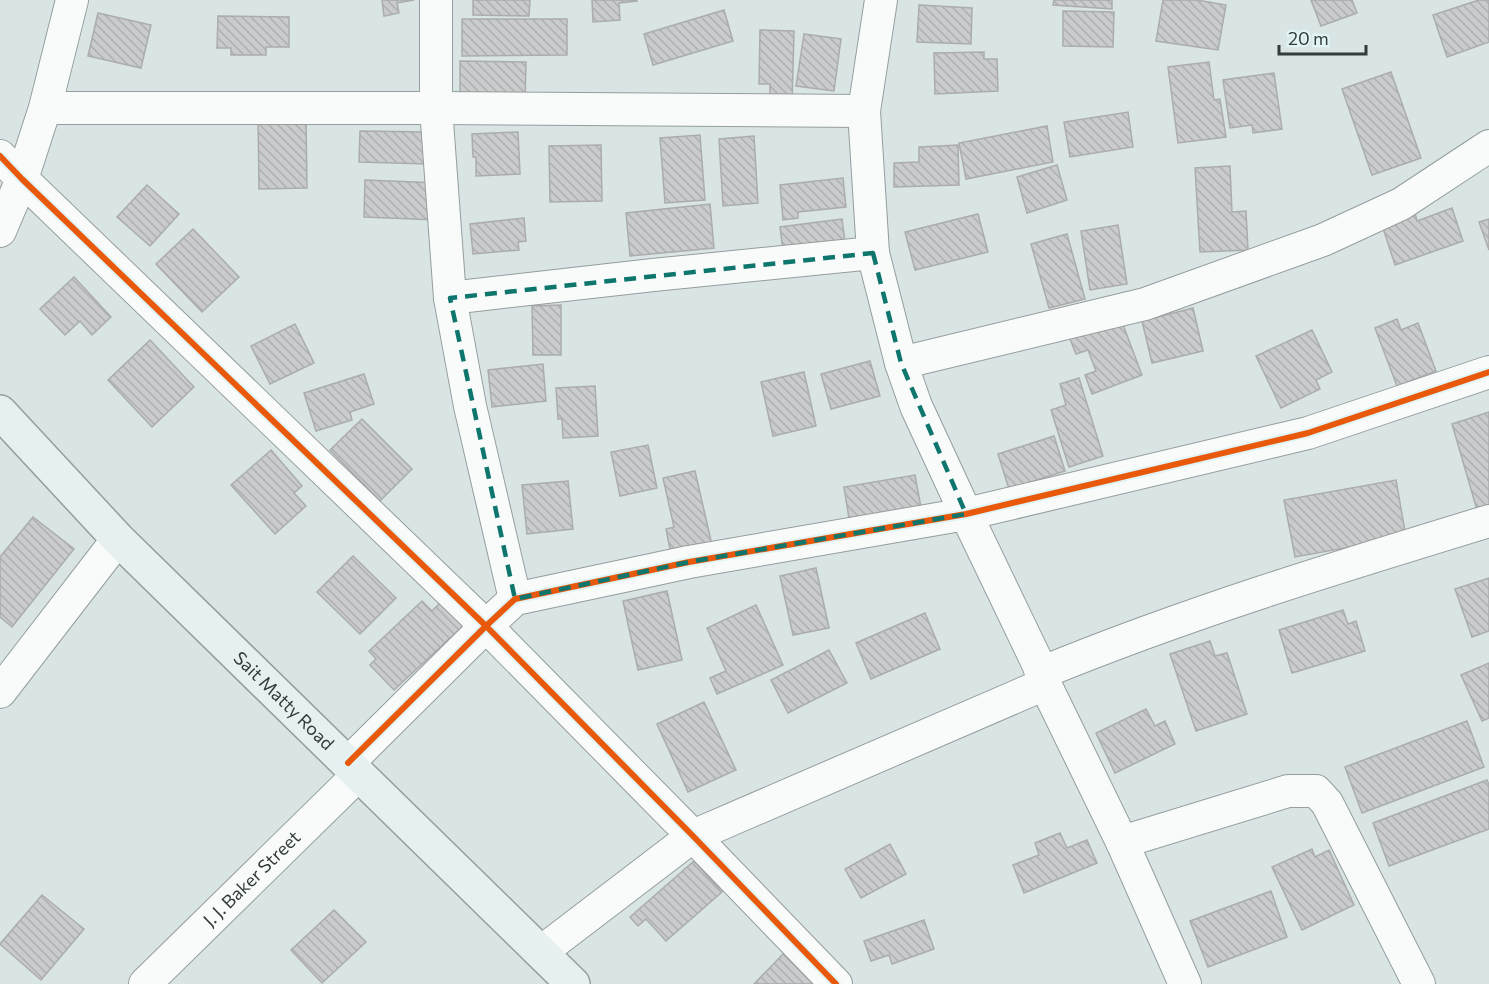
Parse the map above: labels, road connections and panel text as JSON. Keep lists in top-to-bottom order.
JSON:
{
  "streets": {
    "street": ["Sait Matty Road", "J. J. Baker Street"]
  },
  "crossings": [
    ["Sait Matty Road", "J. J. Baker Street"]
  ],
  "scale_bar": "20 m"
}
